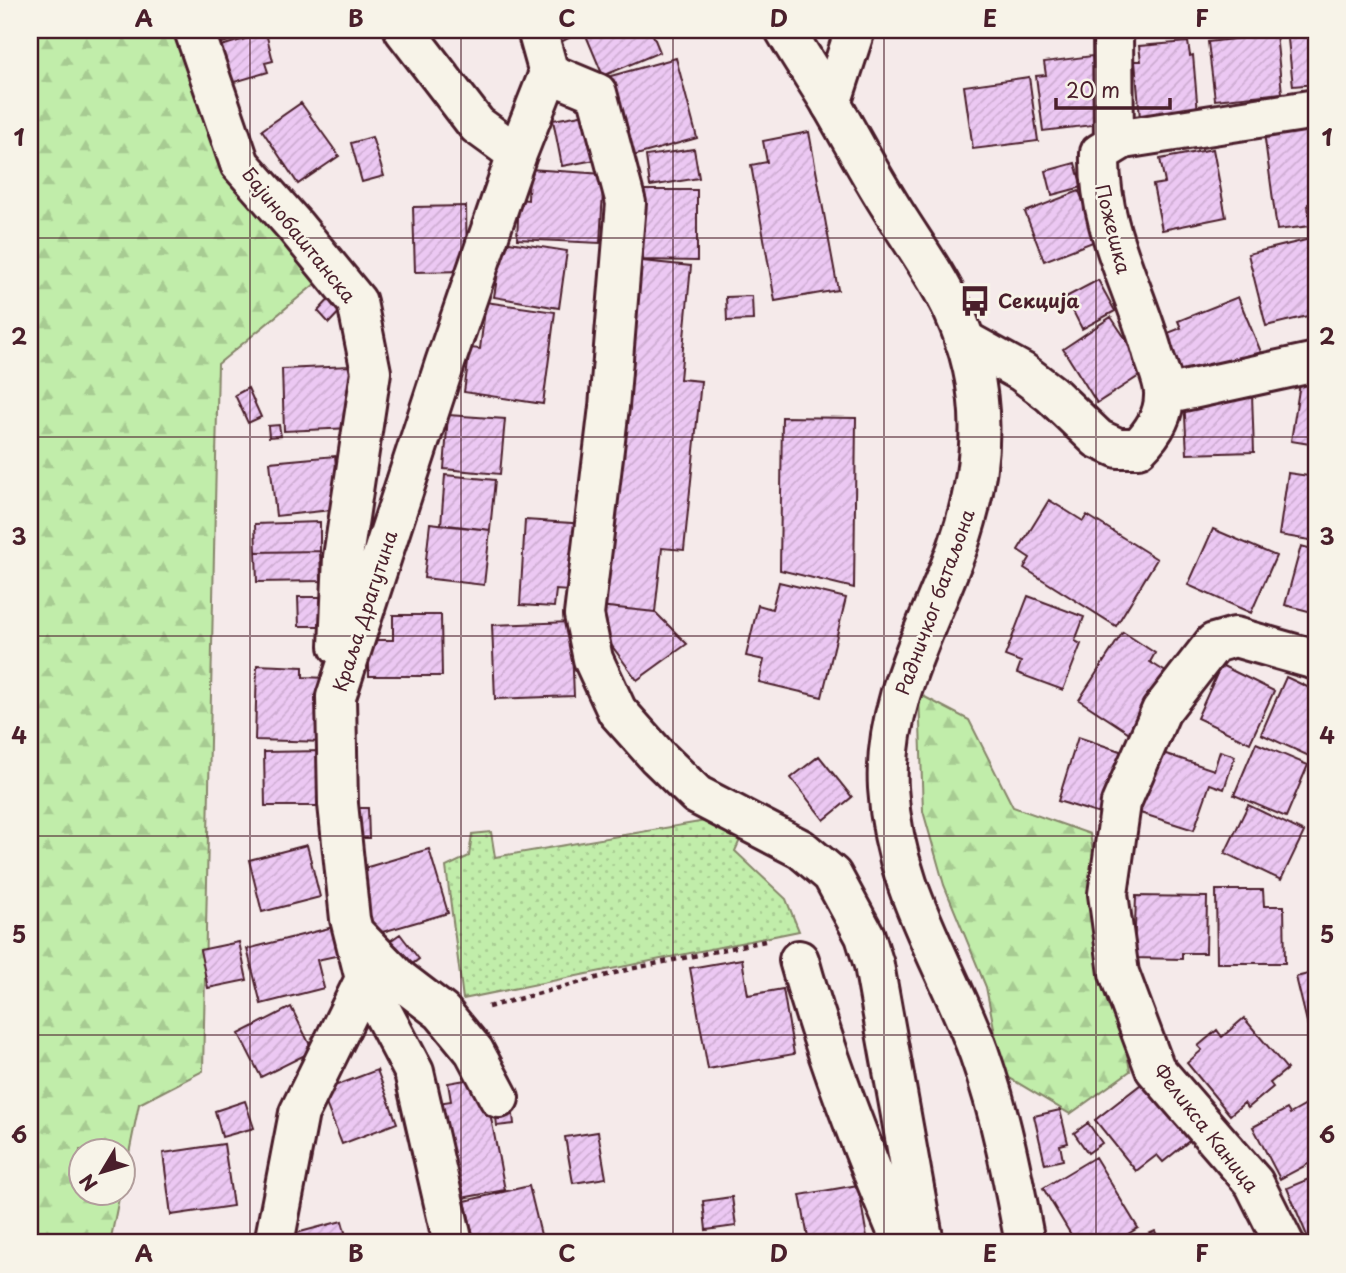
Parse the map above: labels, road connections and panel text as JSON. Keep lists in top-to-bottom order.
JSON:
{
  "streets": {
    "street": [
      "Пожешка",
      "Бајинобаштанска",
      "Радничког батаљона",
      "Краља Драгутина",
      "Феликса Каница"
    ]
  },
  "crossings": [
    ["Бајинобаштанска", "Краља Драгутина"]
  ],
  "places": {
    "bus stop": ["Секција"]
  },
  "scale_bar": "20 m",
  "north": "bottom left",
  "grid": {
    "columns": [
      "A",
      "B",
      "C",
      "D",
      "E",
      "F"
    ],
    "rows": [
      "1",
      "2",
      "3",
      "4",
      "5",
      "6"
    ]
  }
}
